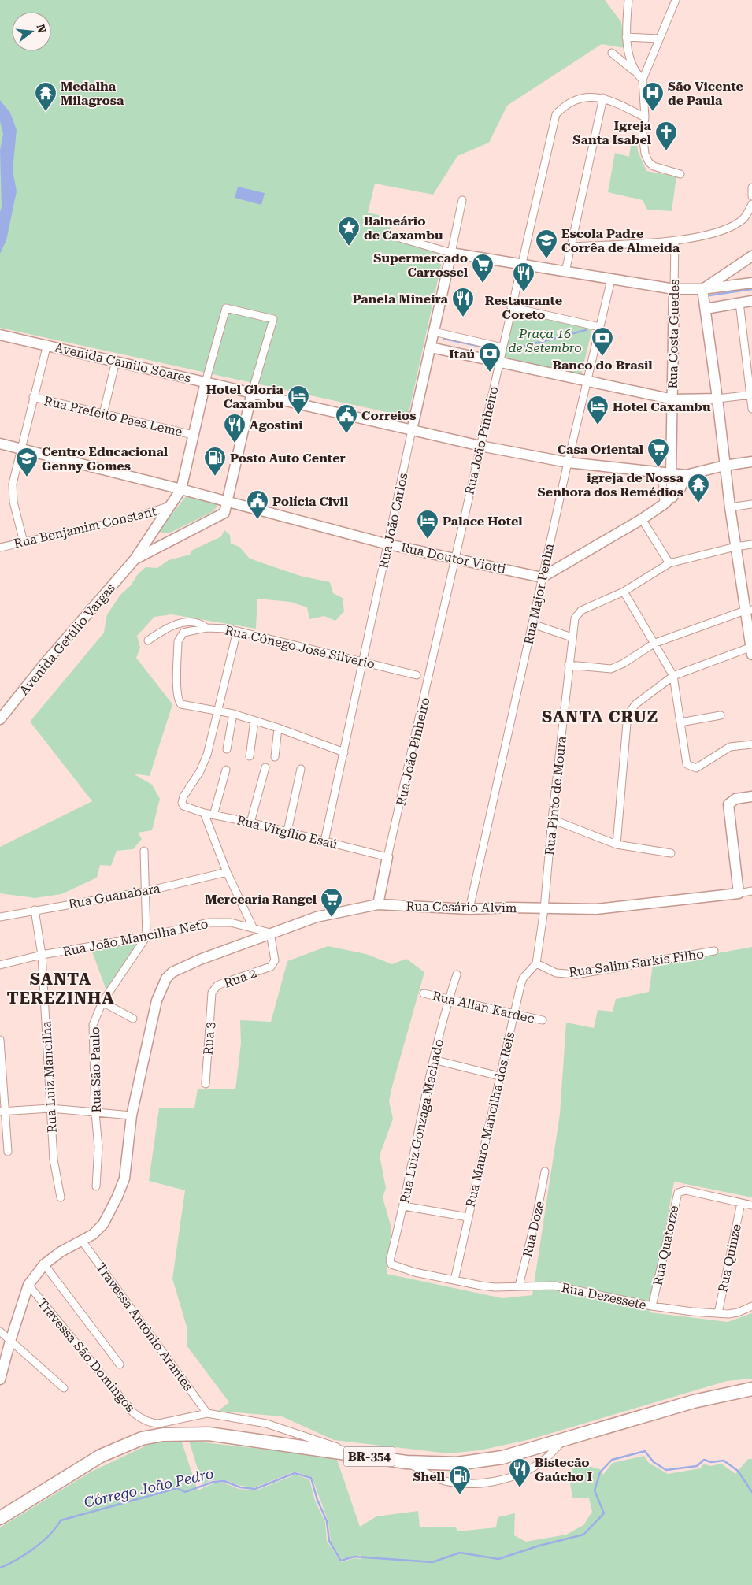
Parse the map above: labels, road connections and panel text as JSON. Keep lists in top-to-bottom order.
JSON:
{
  "streets": {
    "highway": ["BR-354"],
    "street": [
      "Rua Costa Guedes",
      "Avenida Camilo Soares",
      "Rua Prefeito Paes Leme",
      "Rua João Pinheiro",
      "Rua João Carlos",
      "Rua Benjamim Constant",
      "Rua Doutor Viotti",
      "Rua Major Penha",
      "Avenida Getúlio Vargas",
      "Rua Cônego José Silverio",
      "Rua Pinto de Moura",
      "Rua Virgílio Esaú",
      "Rua Guanabara",
      "Rua Cesário Alvim",
      "Rua João Mancilha Neto",
      "Rua Salim Sarkis Filho",
      "Rua 2",
      "Rua Allan Kardec",
      "Rua 3",
      "Rua São Paulo",
      "Rua Luiz Mancilha",
      "Rua Mauro Mancilha dos Reis",
      "Rua Luiz Gonzaga Machado",
      "Rua Doze",
      "Rua Quatorze",
      "Rua Quinze",
      "Rua Dezessete",
      "Travessa Antônio Arantes",
      "Travessa São Domingos"
    ]
  },
  "crossings": [
    ["Rua Costa Guedes", "Avenida Camilo Soares"],
    ["Avenida Camilo Soares", "Rua João Pinheiro"],
    ["Avenida Camilo Soares", "Rua João Carlos"],
    ["Avenida Camilo Soares", "Rua Major Penha"],
    ["Rua João Pinheiro", "Rua Doutor Viotti"],
    ["Rua João Pinheiro", "Rua Virgílio Esaú"],
    ["Rua João Pinheiro", "Rua Cesário Alvim"],
    ["Rua João Carlos", "Rua Doutor Viotti"],
    ["Rua João Carlos", "Rua Cônego José Silverio"],
    ["Rua João Carlos", "Rua Virgílio Esaú"],
    ["Rua Doutor Viotti", "Rua Major Penha"],
    ["Rua Major Penha", "Rua Cesário Alvim"],
    ["Rua Cônego José Silverio", "Rua Virgílio Esaú"],
    ["Rua Pinto de Moura", "Rua Cesário Alvim"],
    ["Rua Pinto de Moura", "Rua Salim Sarkis Filho"],
    ["Rua Pinto de Moura", "Rua Mauro Mancilha dos Reis"],
    ["Rua Guanabara", "Rua Luiz Mancilha"],
    ["Rua Cesário Alvim", "Rua João Mancilha Neto"],
    ["Rua Cesário Alvim", "Rua 2"],
    ["Rua Cesário Alvim", "Travessa Antônio Arantes"],
    ["Rua Cesário Alvim", "Travessa São Domingos"],
    ["Rua João Mancilha Neto", "Rua 2"],
    ["Rua João Mancilha Neto", "Rua São Paulo"],
    ["Rua João Mancilha Neto", "Rua Luiz Mancilha"],
    ["Rua Salim Sarkis Filho", "Rua Mauro Mancilha dos Reis"],
    ["Rua 2", "Rua 3"],
    ["Rua Allan Kardec", "Rua Mauro Mancilha dos Reis"],
    ["Rua Allan Kardec", "Rua Luiz Gonzaga Machado"],
    ["Rua Mauro Mancilha dos Reis", "Rua Dezessete"],
    ["Rua Luiz Gonzaga Machado", "Rua Dezessete"],
    ["Rua Doze", "Rua Dezessete"],
    ["Rua Quatorze", "Rua Quinze"],
    ["Rua Quatorze", "Rua Dezessete"],
    ["Rua Quinze", "Rua Dezessete"],
    ["Travessa Antônio Arantes", "Travessa São Domingos"],
    ["Travessa São Domingos", "BR-354"]
  ],
  "districts": ["SANTA CRUZ", "SANTA TEREZINHA"],
  "water": ["Córrego João Pedro"],
  "parks": ["Praça 16 de Setembro"],
  "places": {
    "temple": ["Medalha Milagrosa", "igreja de Nossa Senhora dos Remédios"],
    "hospital": ["São Vicente de Paula"],
    "church": ["Igreja Santa Isabel"],
    "place": ["Balneário de Caxambu"],
    "school or university": ["Escola Padre Corrêa de Almeida", "Centro Educacional Genny Gomes"],
    "supermarket": ["Supermercado Carrossel", "Casa Oriental", "Mercearia Rangel"],
    "restaurant": [
      "Restaurante Coreto",
      "Panela Mineira",
      "Agostini",
      "Bistecão Gaúcho I"
    ],
    "bank": ["Banco do Brasil", "Itaú"],
    "hotel": ["Hotel Gloria Caxambu", "Hotel Caxambu", "Palace Hotel"],
    "public building": ["Correios", "Polícia Civil"],
    "fuel station": ["Posto Auto Center", "Shell"]
  },
  "north": "right"
}
